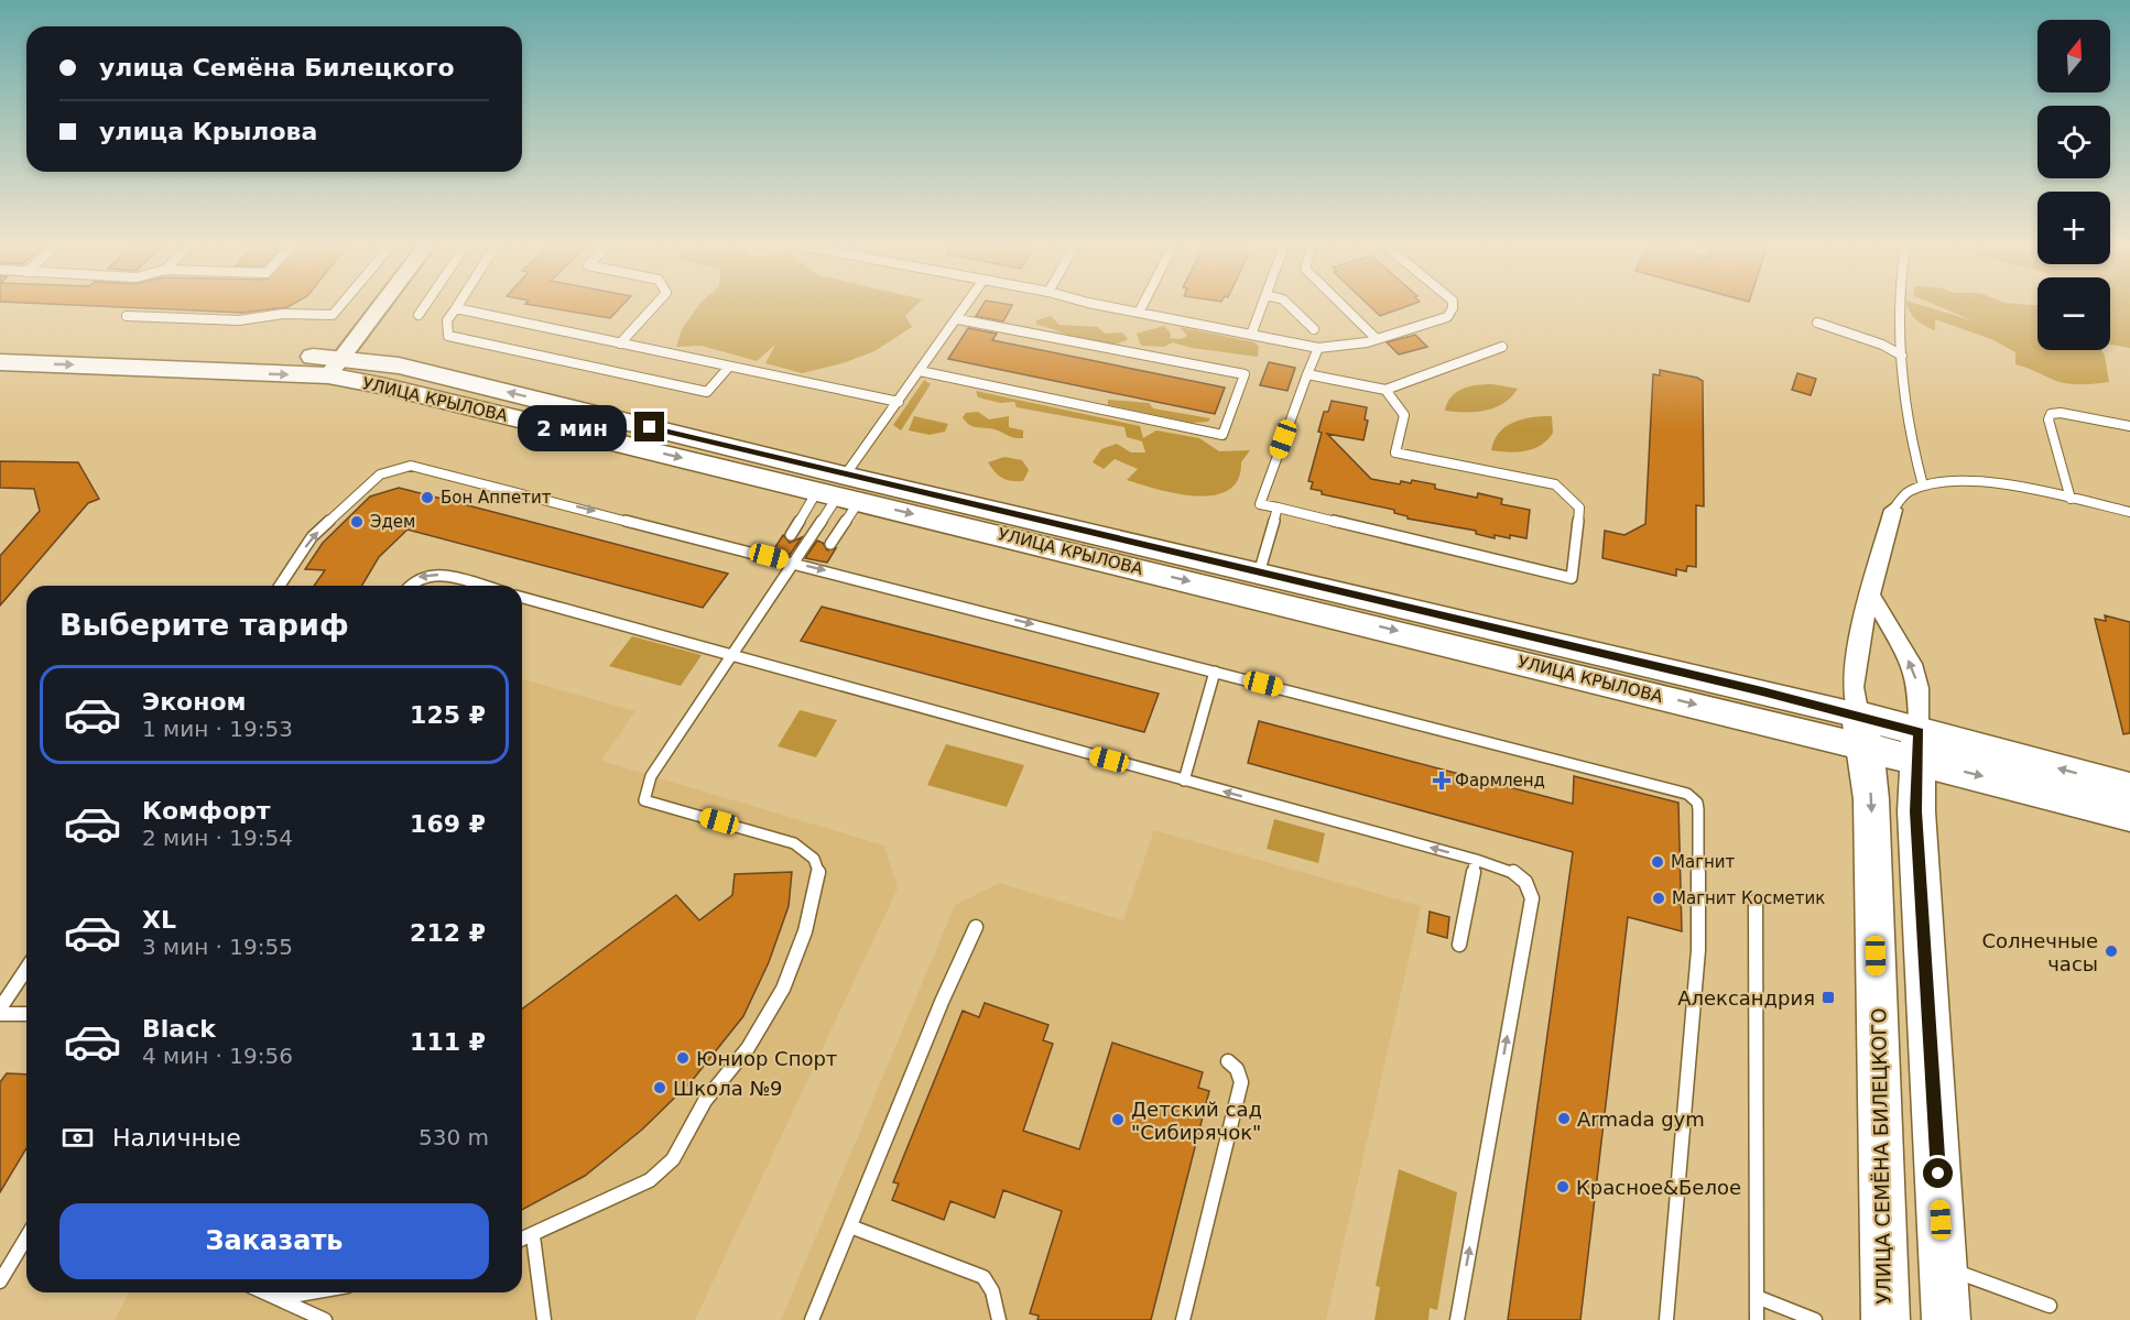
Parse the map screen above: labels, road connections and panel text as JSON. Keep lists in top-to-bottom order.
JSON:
{
  "streets": {
    "main road": ["УЛИЦА КРЫЛОВА", "УЛИЦА СЕМЁНА БИЛЕЦКОГО"]
  },
  "crossings": [
    ["УЛИЦА КРЫЛОВА", "УЛИЦА СЕМЁНА БИЛЕЦКОГО"]
  ],
  "places": {
    "other": [
      "Бон Аппетит",
      "Эдем",
      "Магнит",
      "Магнит Косметик",
      "Солнечные часы",
      "Юниор Спорт",
      "Школа №9",
      "Armada gym",
      "Детский сад \"Сибирячок\"",
      "Красное&Белое"
    ],
    "health": ["Фармленд"],
    "transit": ["Александрия"]
  },
  "north": "top",
  "page": {
    "map_buttons": ["+", "−"],
    "banner": ["улица Семёна Билецкого", "улица Крылова"],
    "bubble": "2 мин",
    "heading": "Выберите тариф",
    "list": [
      {
        "name": "Эконом",
        "note": "1 мин · 19:53",
        "value": "125 ₽"
      },
      {
        "name": "Комфорт",
        "note": "2 мин · 19:54",
        "value": "169 ₽"
      },
      {
        "name": "XL",
        "note": "3 мин · 19:55",
        "value": "212 ₽"
      },
      {
        "name": "Black",
        "note": "4 мин · 19:56",
        "value": "111 ₽"
      }
    ],
    "pay": ["Наличные", "530 m"],
    "buttons": "Заказать"
  }
}
